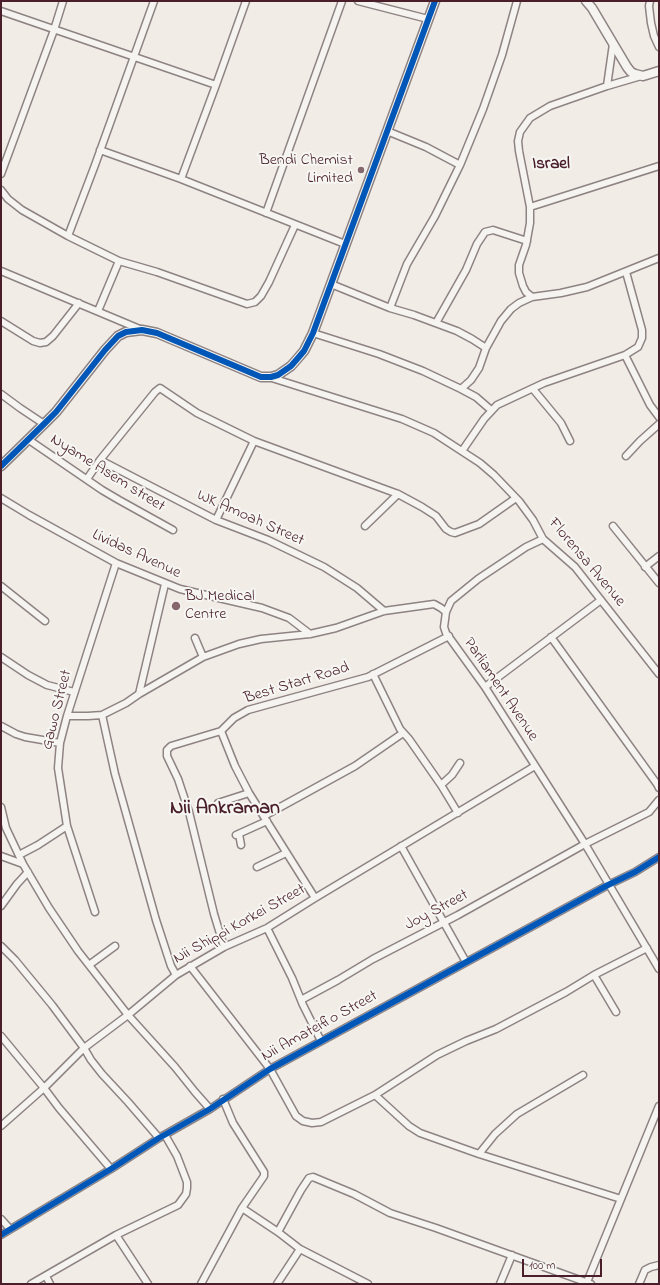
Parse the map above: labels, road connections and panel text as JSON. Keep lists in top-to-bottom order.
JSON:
{
  "streets": {
    "street": [
      "Nyame Asem street",
      "WK Amoah Street",
      "Lividas Avenue",
      "Florensa Avenue",
      "Best Start Road",
      "Parliament Avenue",
      "Gawo Street",
      "Joy Street",
      "Nii Shippi Korkei Street",
      "Nii Amateifio Street"
    ]
  },
  "crossings": [
    ["Lividas Avenue", "Gawo Street"],
    ["Best Start Road", "Parliament Avenue"],
    ["Best Start Road", "Nii Shippi Korkei Street"],
    ["Parliament Avenue", "Joy Street"],
    ["Parliament Avenue", "Nii Shippi Korkei Street"],
    ["Parliament Avenue", "Nii Amateifio Street"]
  ],
  "districts": ["Israel", "Nii Ankraman"],
  "places": ["Bendi Chemist Limited", "BJ Medical Centre"],
  "scale_bar": "100 m"
}
